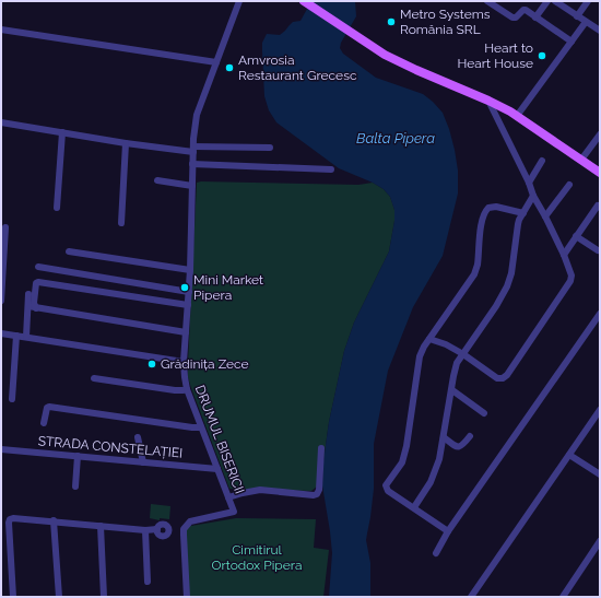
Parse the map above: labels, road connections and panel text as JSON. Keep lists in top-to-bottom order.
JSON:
{
  "streets": {
    "street": ["DRUMUL BISERICII", "STRADA CONSTELAȚIEI"]
  },
  "crossings": [
    ["DRUMUL BISERICII", "STRADA CONSTELAȚIEI"]
  ],
  "water": ["Balta Pipera"],
  "parks": ["Cimitirul Ortodox Pipera"],
  "places": [
    "Metro Systems România SRL",
    "Heart to Heart House",
    "Amvrosia Restaurant Grecesc",
    "Mini Market Pipera",
    "Grădinița Zece"
  ]
}
